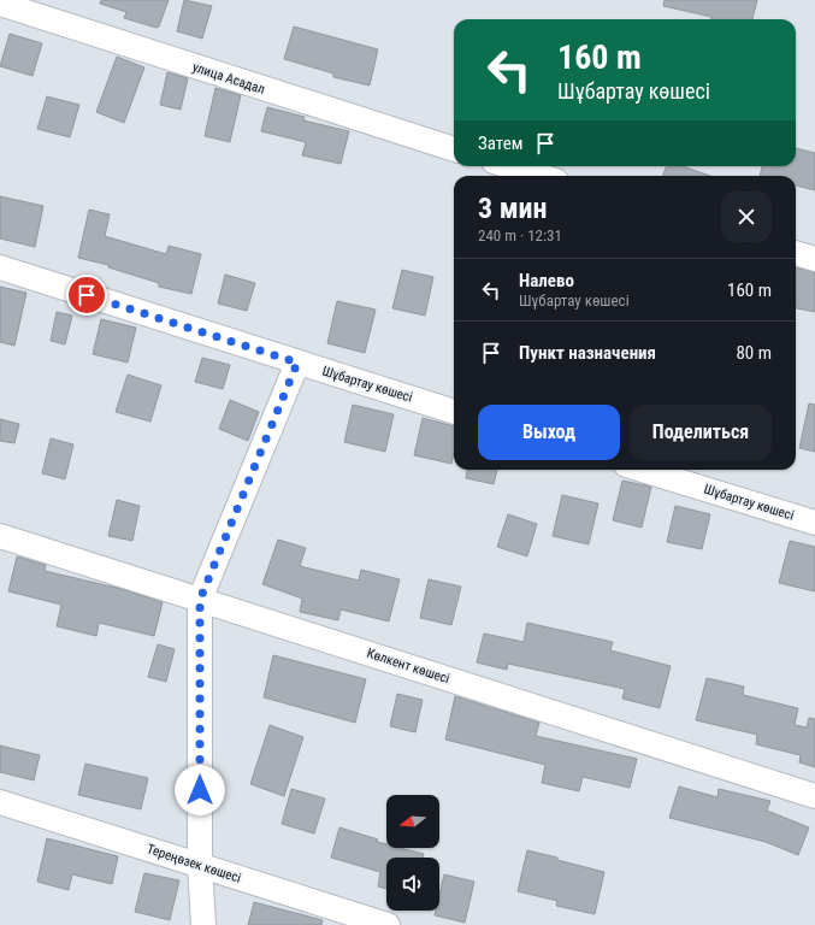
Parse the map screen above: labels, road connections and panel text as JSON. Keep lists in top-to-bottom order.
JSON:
{
  "streets": {
    "street": [
      "улица Асадал",
      "Шұбартау көшесі",
      "Көлкент көшесі",
      "Тереңөзек көшесі"
    ]
  },
  "north": "left",
  "page": {
    "turn": ["160 m", "Шұбартау көшесі"],
    "then": "Затем",
    "heading": ["3 мин", "240 m · 12:31"],
    "list": [
      {
        "name": "Налево",
        "note": "Шұбартау көшесі",
        "value": "160 m"
      },
      {
        "name": "Пункт назначения",
        "value": "80 m"
      }
    ],
    "buttons": ["Выход", "Поделиться"]
  }
}
